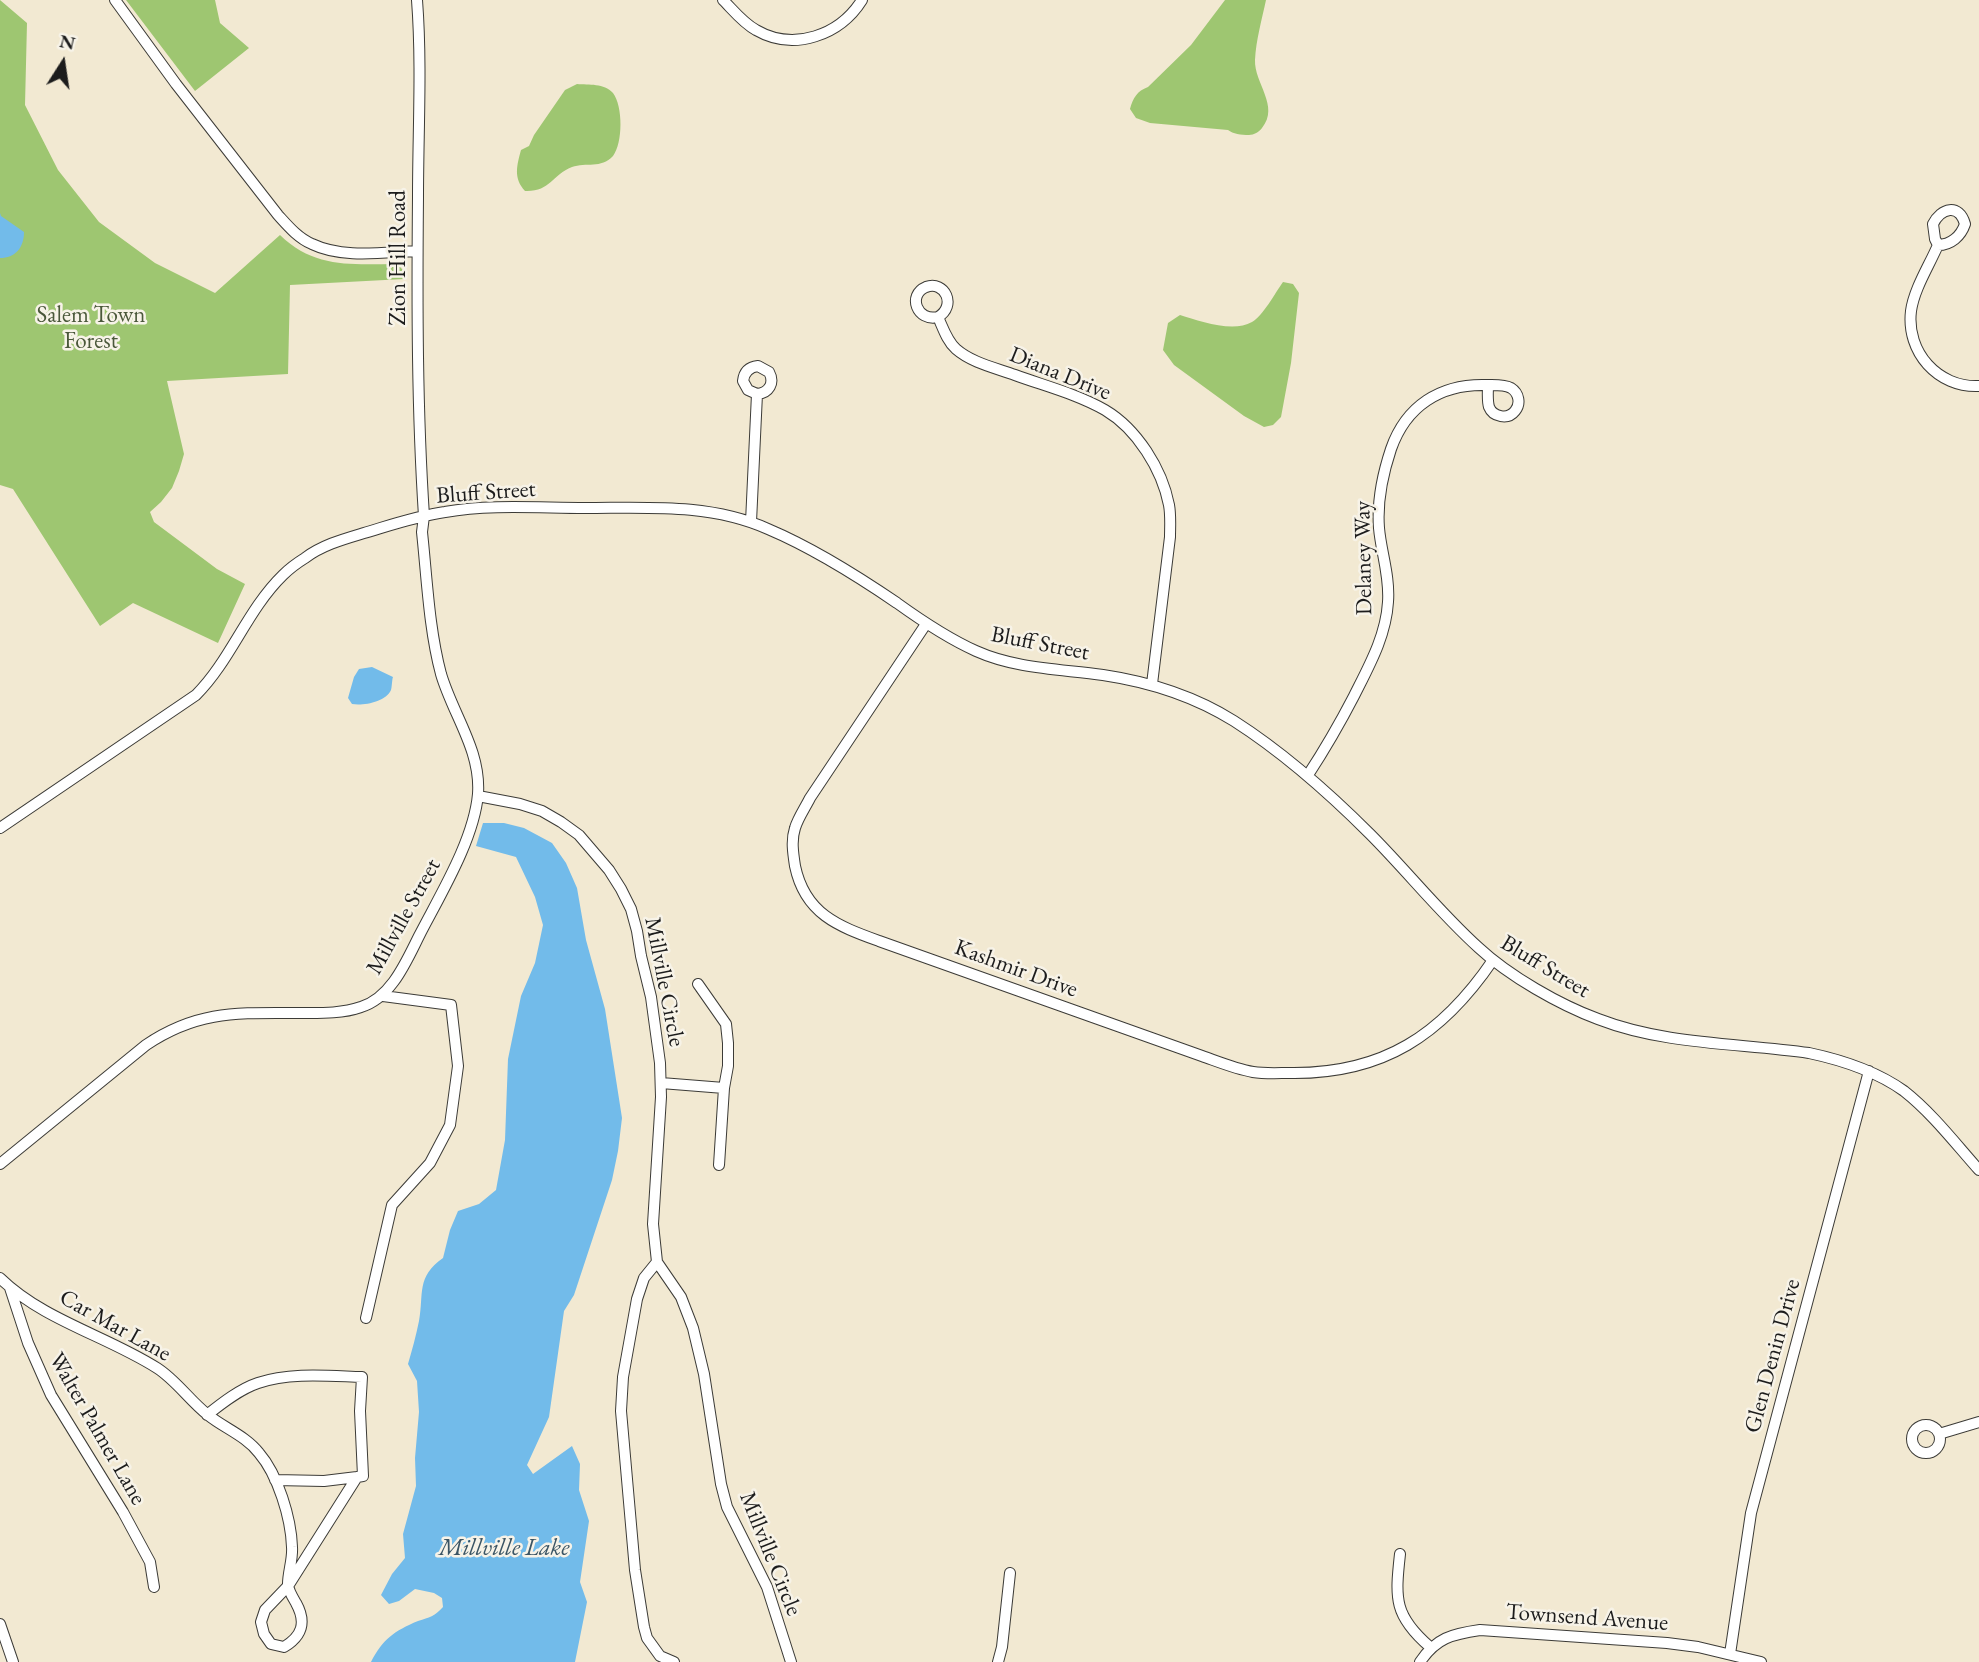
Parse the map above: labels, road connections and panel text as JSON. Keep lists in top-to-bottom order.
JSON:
{
  "streets": {
    "street": [
      "Zion Hill Road",
      "Diana Drive",
      "Bluff Street",
      "Delaney Way",
      "Millville Street",
      "Kashmir Drive",
      "Millville Circle",
      "Car Mar Lane",
      "Glen Denin Drive",
      "Walter Palmer Lane",
      "Townsend Avenue"
    ]
  },
  "crossings": [
    ["Zion Hill Road", "Bluff Street"],
    ["Zion Hill Road", "Millville Street"],
    ["Diana Drive", "Bluff Street"],
    ["Bluff Street", "Delaney Way"],
    ["Bluff Street", "Millville Street"],
    ["Bluff Street", "Kashmir Drive"],
    ["Bluff Street", "Glen Denin Drive"],
    ["Millville Street", "Millville Circle"],
    ["Car Mar Lane", "Walter Palmer Lane"],
    ["Glen Denin Drive", "Townsend Avenue"]
  ],
  "water": ["Millville Lake"],
  "parks": ["Salem Town Forest"],
  "north": "top"
}
